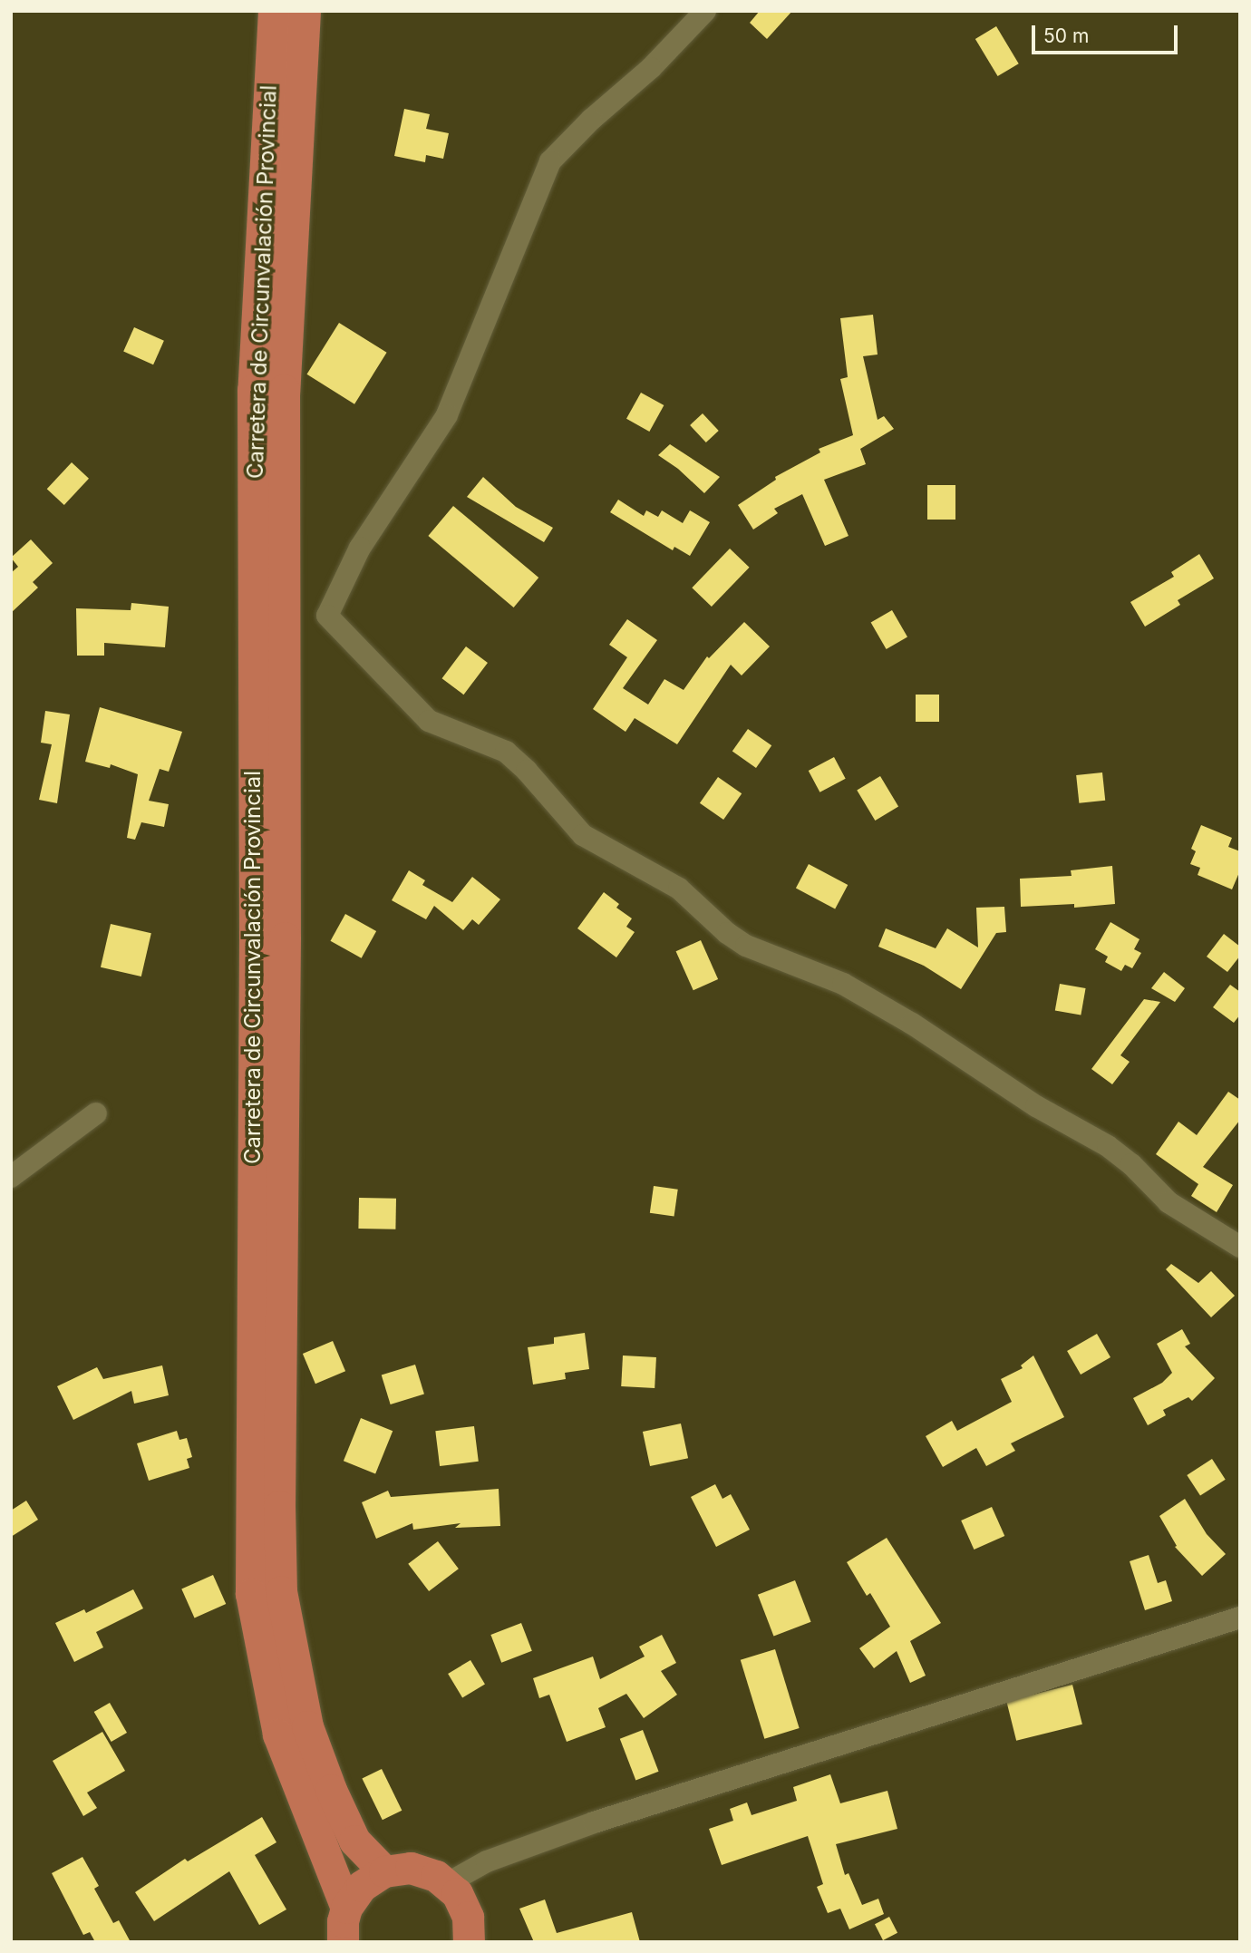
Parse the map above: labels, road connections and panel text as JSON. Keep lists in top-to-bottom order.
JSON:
{
  "streets": {
    "highway": ["Carretera de Circunvalación Provincial"]
  },
  "scale_bar": "50 m"
}
